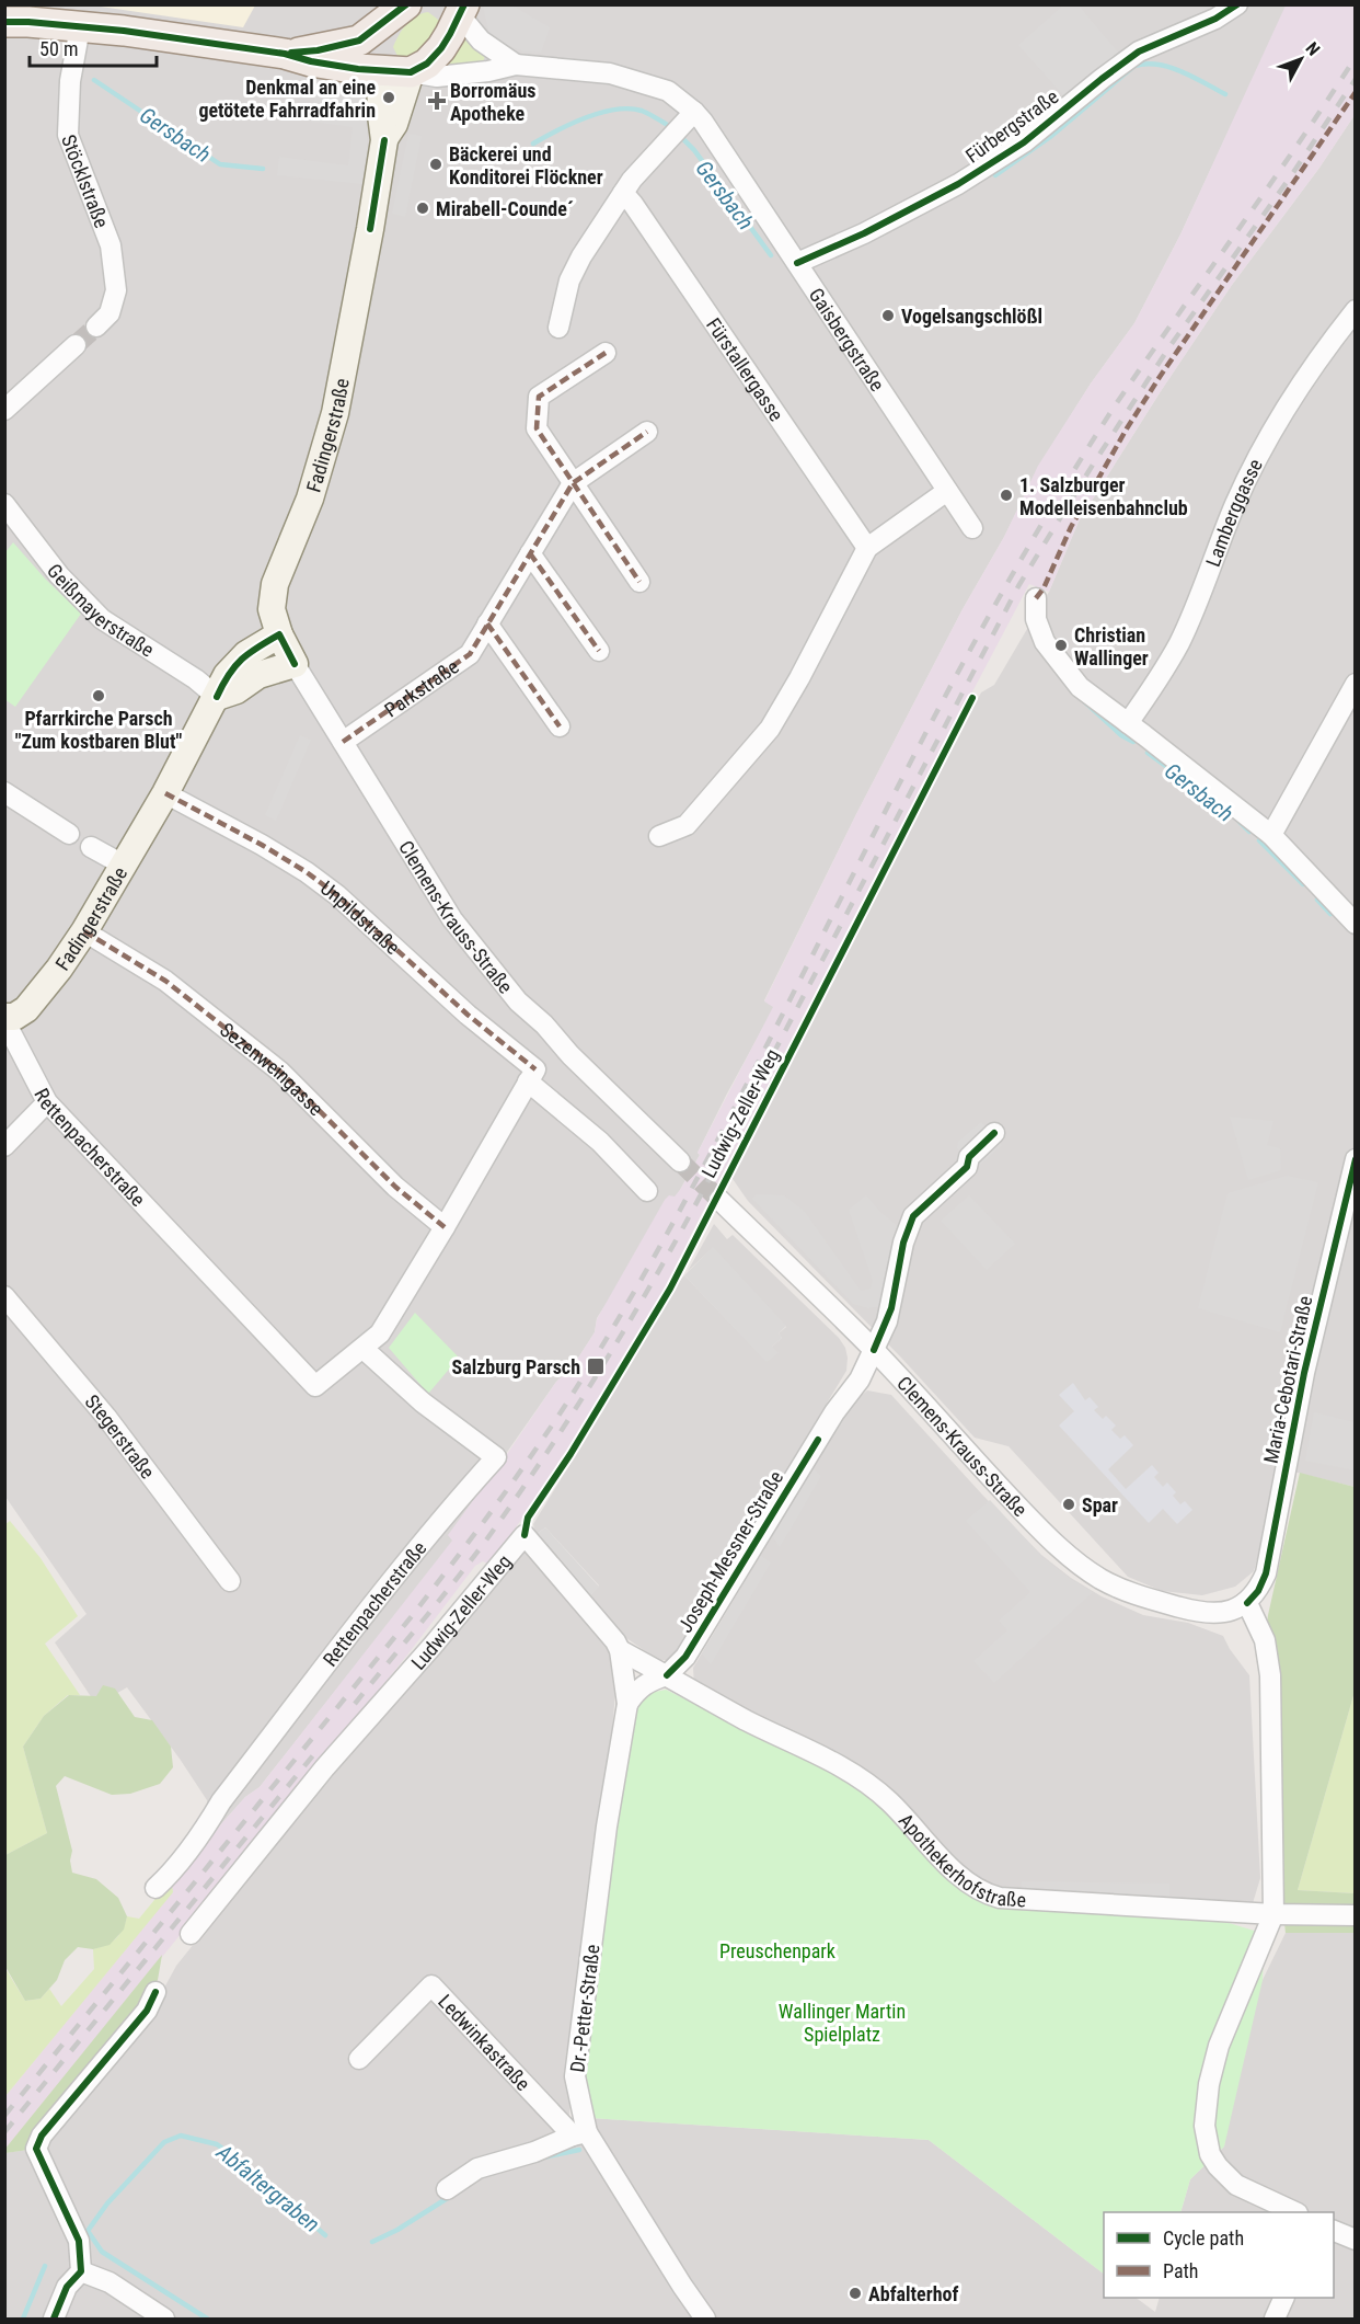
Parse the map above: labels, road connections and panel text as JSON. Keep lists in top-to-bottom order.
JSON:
{
  "streets": {
    "main road": ["Gaisbergstraße"],
    "street": [
      "Fürbergstraße",
      "Stöcklstraße",
      "Fürstallergasse",
      "Fadingerstraße",
      "Lamberggasse",
      "Geißmayerstraße",
      "Parkstraße",
      "Clemens-Krauss-Straße",
      "Unpildstraße",
      "Sezenweingasse",
      "Ludwig-Zeller-Weg",
      "Rettenpacherstraße",
      "Maria-Cebotari-Straße",
      "Stegerstraße",
      "Joseph-Messner-Straße",
      "Apothekerhofstraße",
      "Dr.-Petter-Straße",
      "Ledwinkastraße"
    ]
  },
  "crossings": [
    ["Fürbergstraße", "Gaisbergstraße"],
    ["Stöcklstraße", "Gaisbergstraße"],
    ["Gaisbergstraße", "Fadingerstraße"],
    ["Fadingerstraße", "Geißmayerstraße"],
    ["Fadingerstraße", "Clemens-Krauss-Straße"],
    ["Fadingerstraße", "Unpildstraße"],
    ["Fadingerstraße", "Sezenweingasse"],
    ["Fadingerstraße", "Rettenpacherstraße"],
    ["Parkstraße", "Clemens-Krauss-Straße"],
    ["Clemens-Krauss-Straße", "Maria-Cebotari-Straße"],
    ["Clemens-Krauss-Straße", "Joseph-Messner-Straße"],
    ["Unpildstraße", "Rettenpacherstraße"],
    ["Sezenweingasse", "Rettenpacherstraße"],
    ["Ludwig-Zeller-Weg", "Dr.-Petter-Straße"],
    ["Joseph-Messner-Straße", "Apothekerhofstraße"],
    ["Apothekerhofstraße", "Dr.-Petter-Straße"],
    ["Dr.-Petter-Straße", "Ledwinkastraße"]
  ],
  "water": ["Gersbach", "Abfaltergraben"],
  "parks": ["Preuschenpark", "Wallinger Martin Spielplatz"],
  "places": {
    "other": [
      "Denkmal an eine getötete Fahrradfahrin",
      "Bäckerei und Konditorei Flöckner",
      "Mirabell-Counde´",
      "Vogelsangschlößl",
      "1. Salzburger Modelleisenbahnclub",
      "Christian Wallinger",
      "Pfarrkirche Parsch \"Zum kostbaren Blut\"",
      "Spar",
      "Abfalterhof"
    ],
    "health": ["Borromäus Apotheke"],
    "transit": ["Salzburg Parsch"]
  },
  "legend": ["Cycle path", "Path"],
  "scale_bar": "50 m",
  "north": "top right"
}
